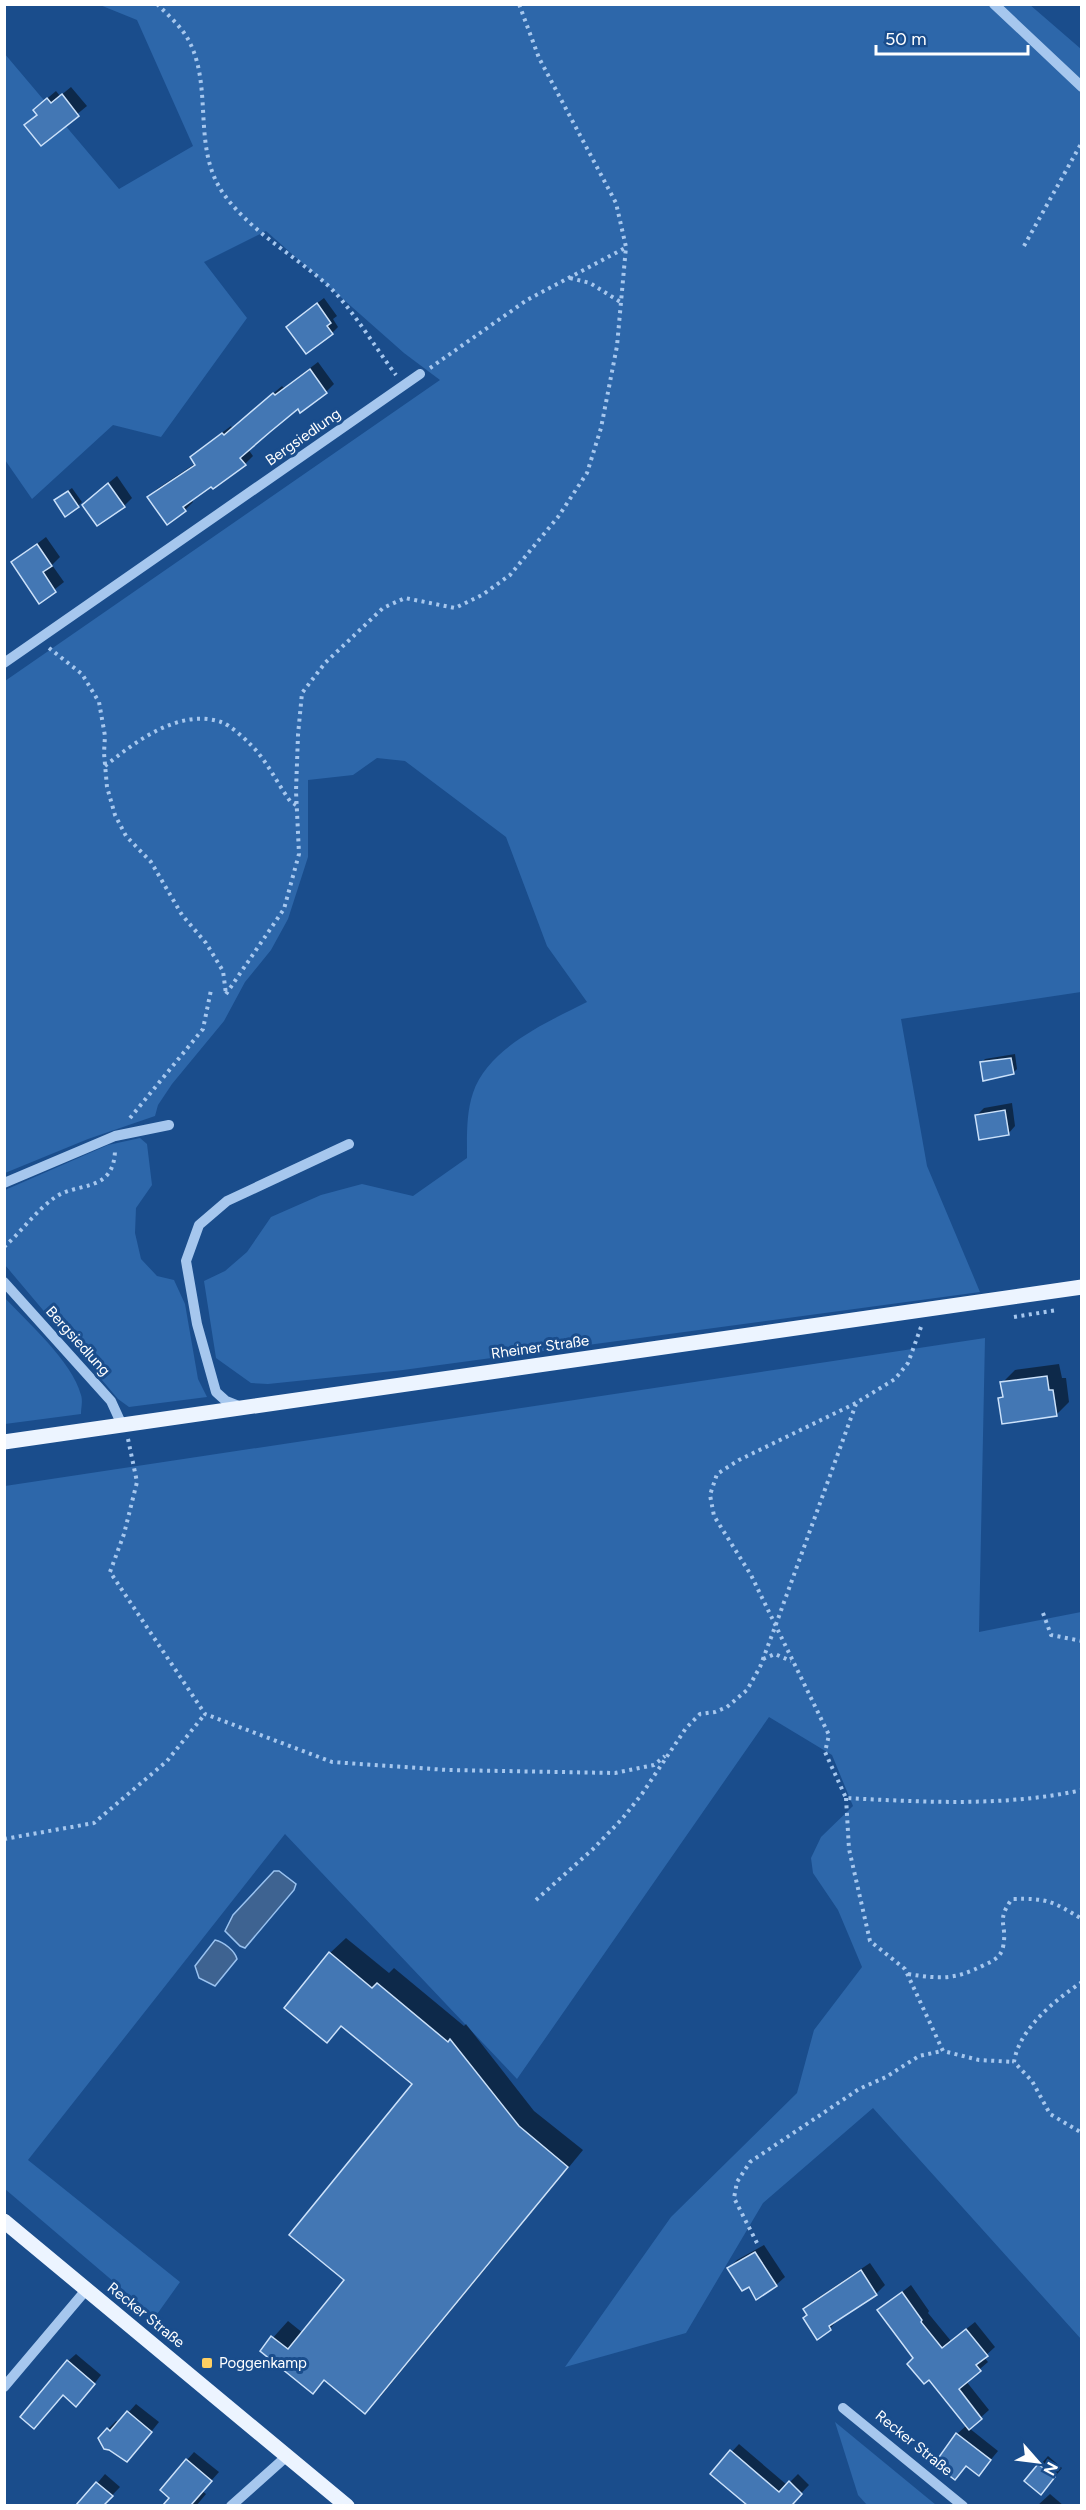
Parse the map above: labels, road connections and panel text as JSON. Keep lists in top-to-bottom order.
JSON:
{
  "streets": {
    "main road": ["Rheiner Straße", "Recker Straße"],
    "street": ["Bergsiedlung"]
  },
  "crossings": [
    ["Bergsiedlung", "Rheiner Straße"]
  ],
  "places": {
    "transit": ["Poggenkamp"]
  },
  "scale_bar": "50 m",
  "north": "bottom right"
}
